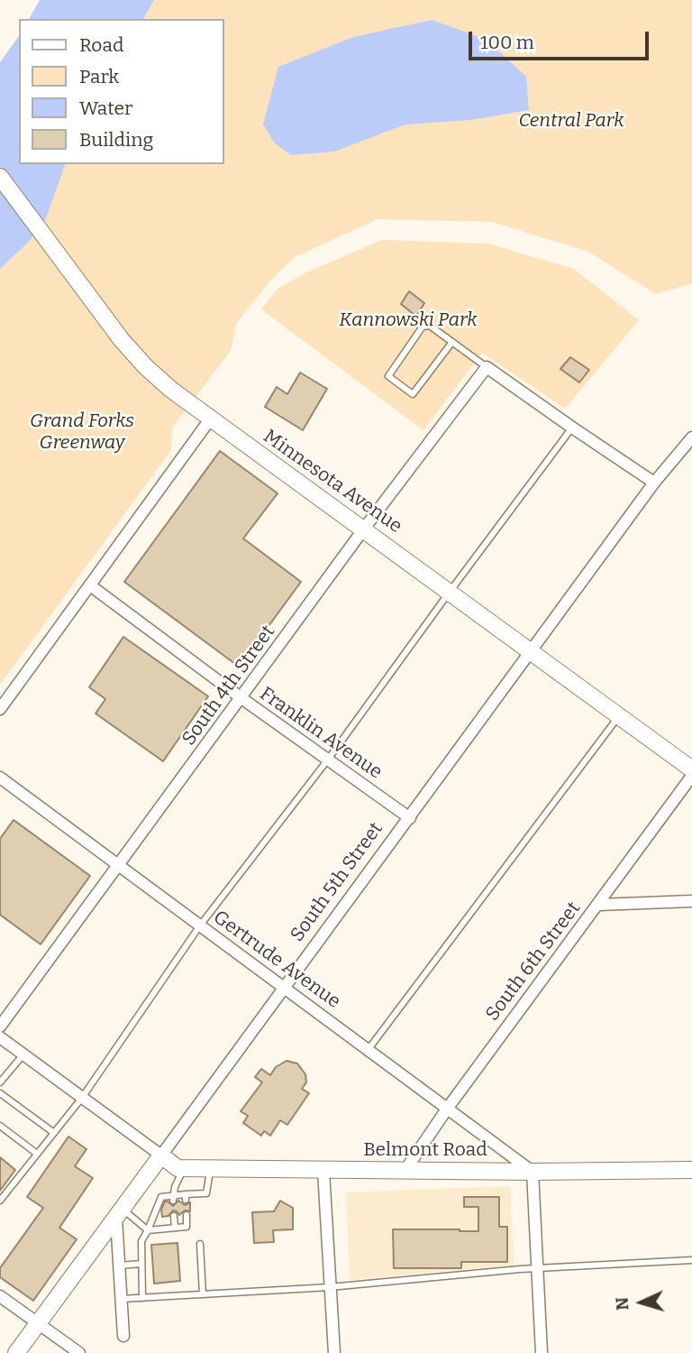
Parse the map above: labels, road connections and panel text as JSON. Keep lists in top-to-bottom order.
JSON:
{
  "streets": {
    "street": [
      "Minnesota Avenue",
      "South 4th Street",
      "Franklin Avenue",
      "South 5th Street",
      "Gertrude Avenue",
      "South 6th Street",
      "Belmont Road"
    ]
  },
  "crossings": [
    ["Minnesota Avenue", "South 4th Street"],
    ["Minnesota Avenue", "South 5th Street"],
    ["South 4th Street", "Franklin Avenue"],
    ["South 4th Street", "Gertrude Avenue"],
    ["Franklin Avenue", "South 5th Street"],
    ["South 5th Street", "Gertrude Avenue"],
    ["South 5th Street", "Belmont Road"],
    ["Gertrude Avenue", "South 6th Street"],
    ["Gertrude Avenue", "Belmont Road"],
    ["South 6th Street", "Belmont Road"]
  ],
  "parks": ["Central Park", "Kannowski Park", "Grand Forks Greenway"],
  "legend": [
    "Road",
    "Park",
    "Water",
    "Building"
  ],
  "scale_bar": "100 m",
  "north": "left"
}
